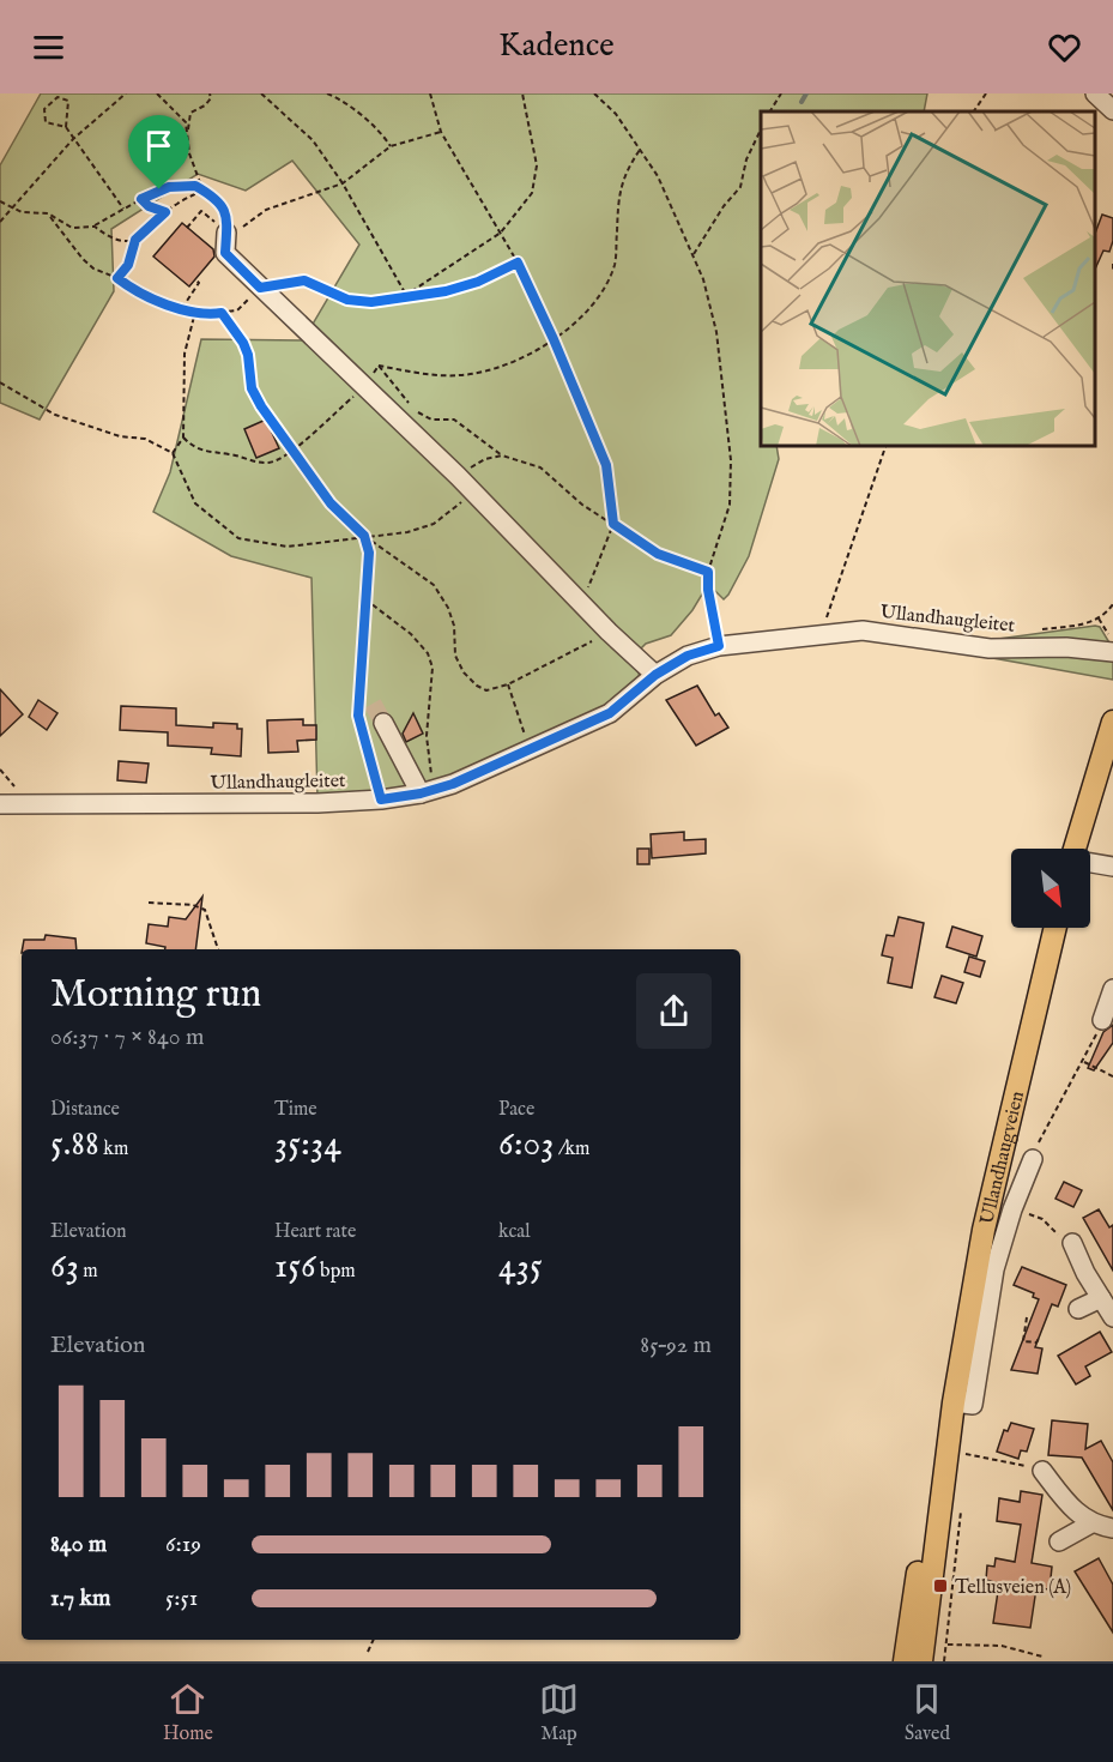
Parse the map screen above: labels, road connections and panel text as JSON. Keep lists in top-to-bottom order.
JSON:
{
  "streets": {
    "main road": ["Ullandhaugveien"],
    "street": ["Ullandhaugleitet"]
  },
  "places": {
    "transit": ["Tellusveien (A)"]
  },
  "north": "bottom right",
  "page": {
    "header": "Kadence",
    "heading": ["Morning run", "06:37 · 7 × 840 m"],
    "stats": [
      ["Distance", "5.88 km"],
      ["Time", "35:34"],
      ["Pace", "6:03 /km"],
      ["Elevation", "63 m"],
      ["Heart rate", "156 bpm"],
      ["kcal", "435"]
    ],
    "chart": ["Elevation", "85–92 m"],
    "list": [
      {
        "name": "840 m",
        "note": "6:19"
      },
      {
        "name": "1.7 km",
        "note": "5:51"
      }
    ],
    "tabs": ["Home", "Map", "Saved"]
  }
}
